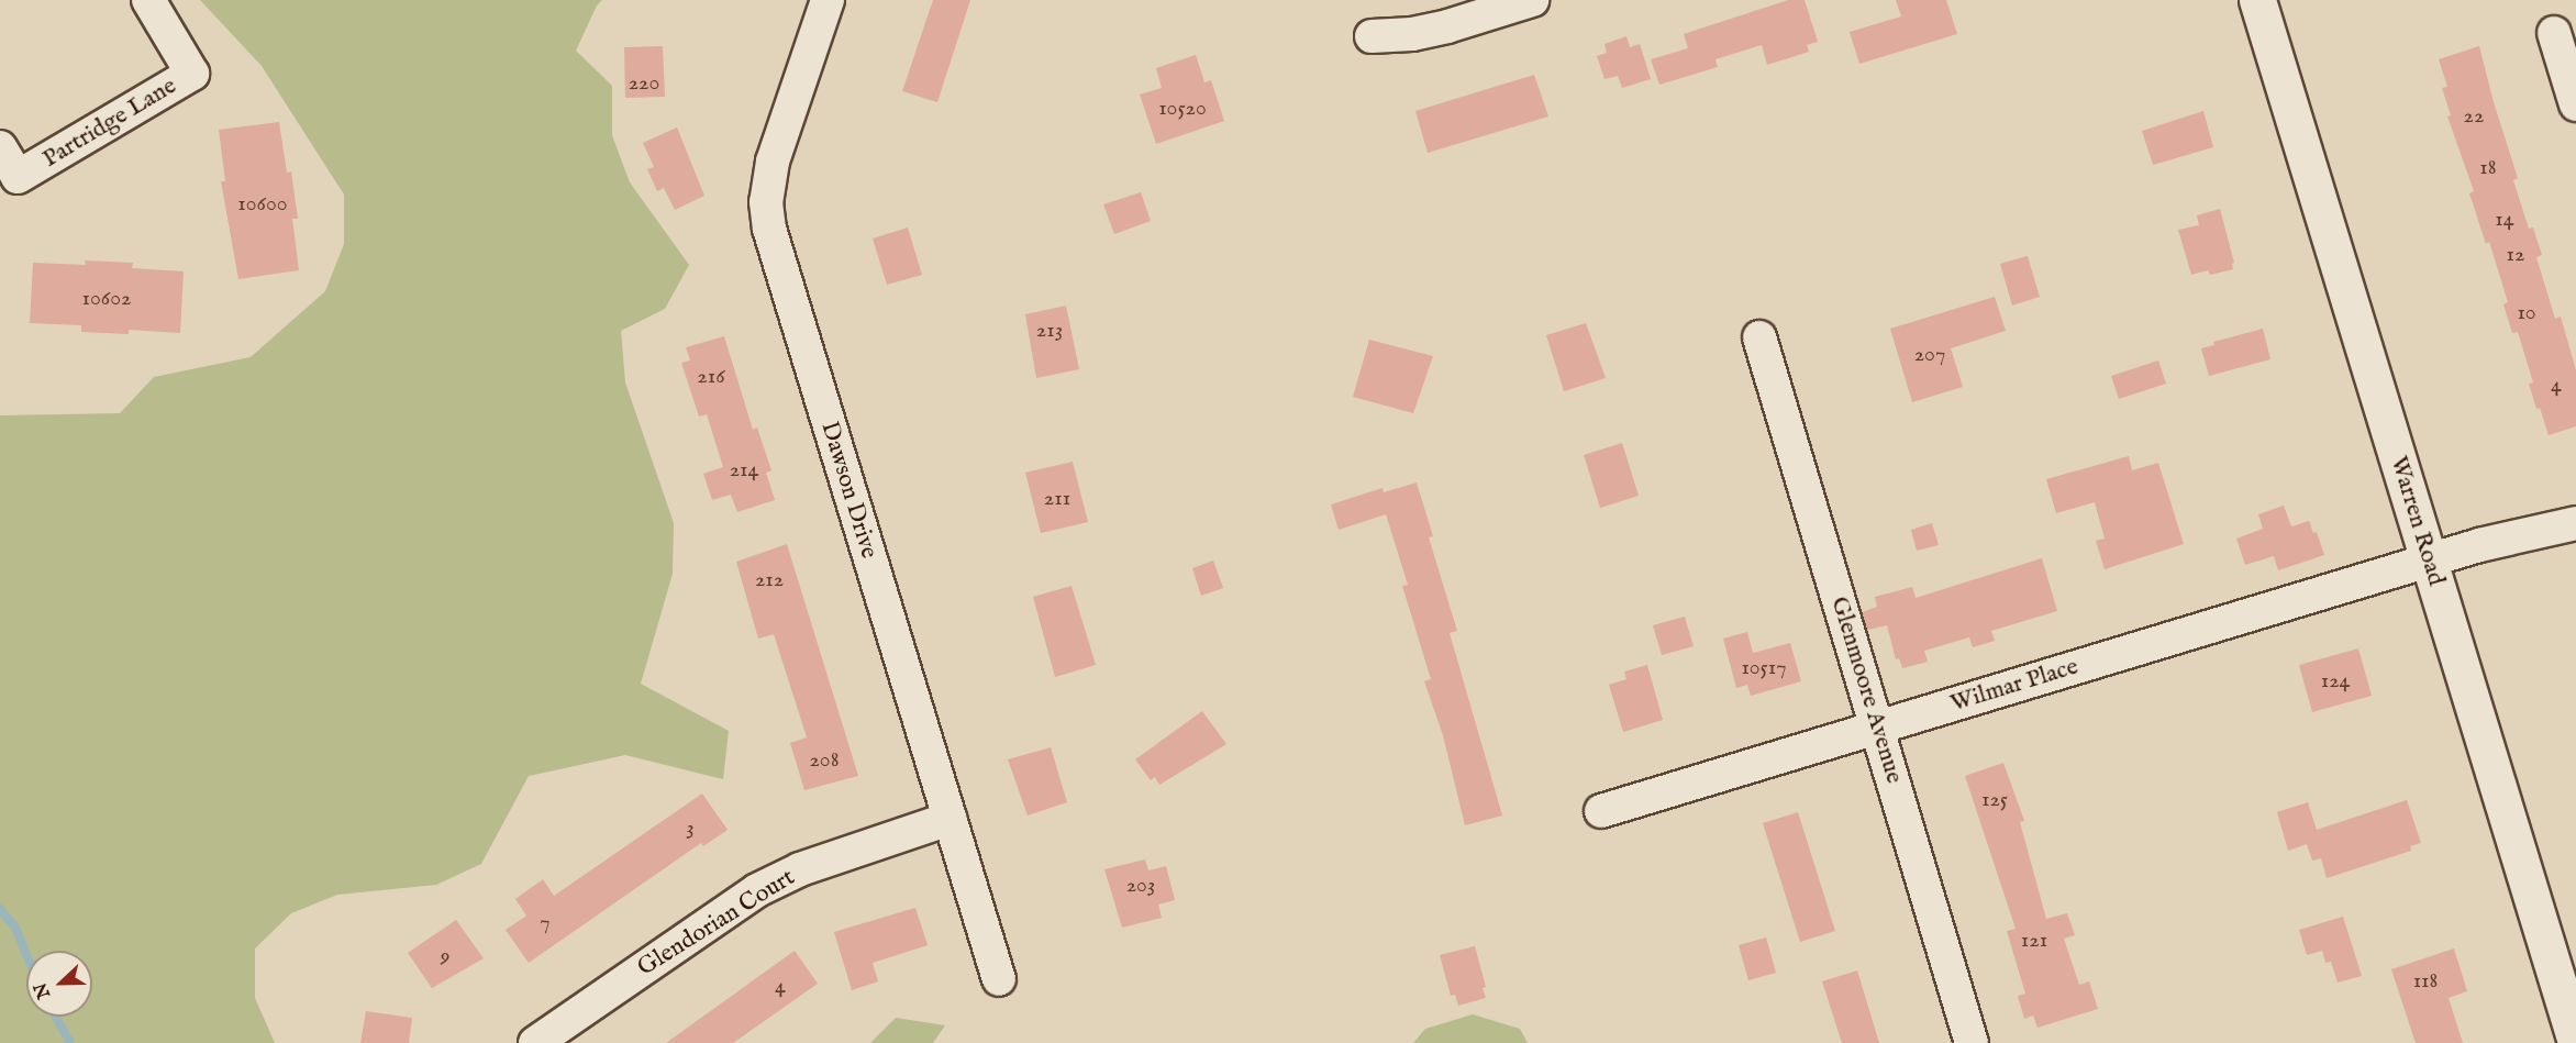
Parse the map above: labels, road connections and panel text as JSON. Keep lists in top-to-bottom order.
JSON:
{
  "streets": {
    "street": [
      "Partridge Lane",
      "Dawson Drive",
      "Warren Road",
      "Wilmar Place",
      "Glenmoore Avenue",
      "Glendorian Court"
    ]
  },
  "crossings": [
    ["Dawson Drive", "Glendorian Court"],
    ["Warren Road", "Wilmar Place"],
    ["Wilmar Place", "Glenmoore Avenue"]
  ],
  "house_numbers": [
    "220",
    "10520",
    "22",
    "18",
    "10600",
    "14",
    "12",
    "10602",
    "10",
    "213",
    "207",
    "216",
    "4",
    "214",
    "211",
    "212",
    "10517",
    "124",
    "208",
    "125",
    "3",
    "203",
    "7",
    "121",
    "9",
    "118",
    "4"
  ],
  "north": "left"
}
